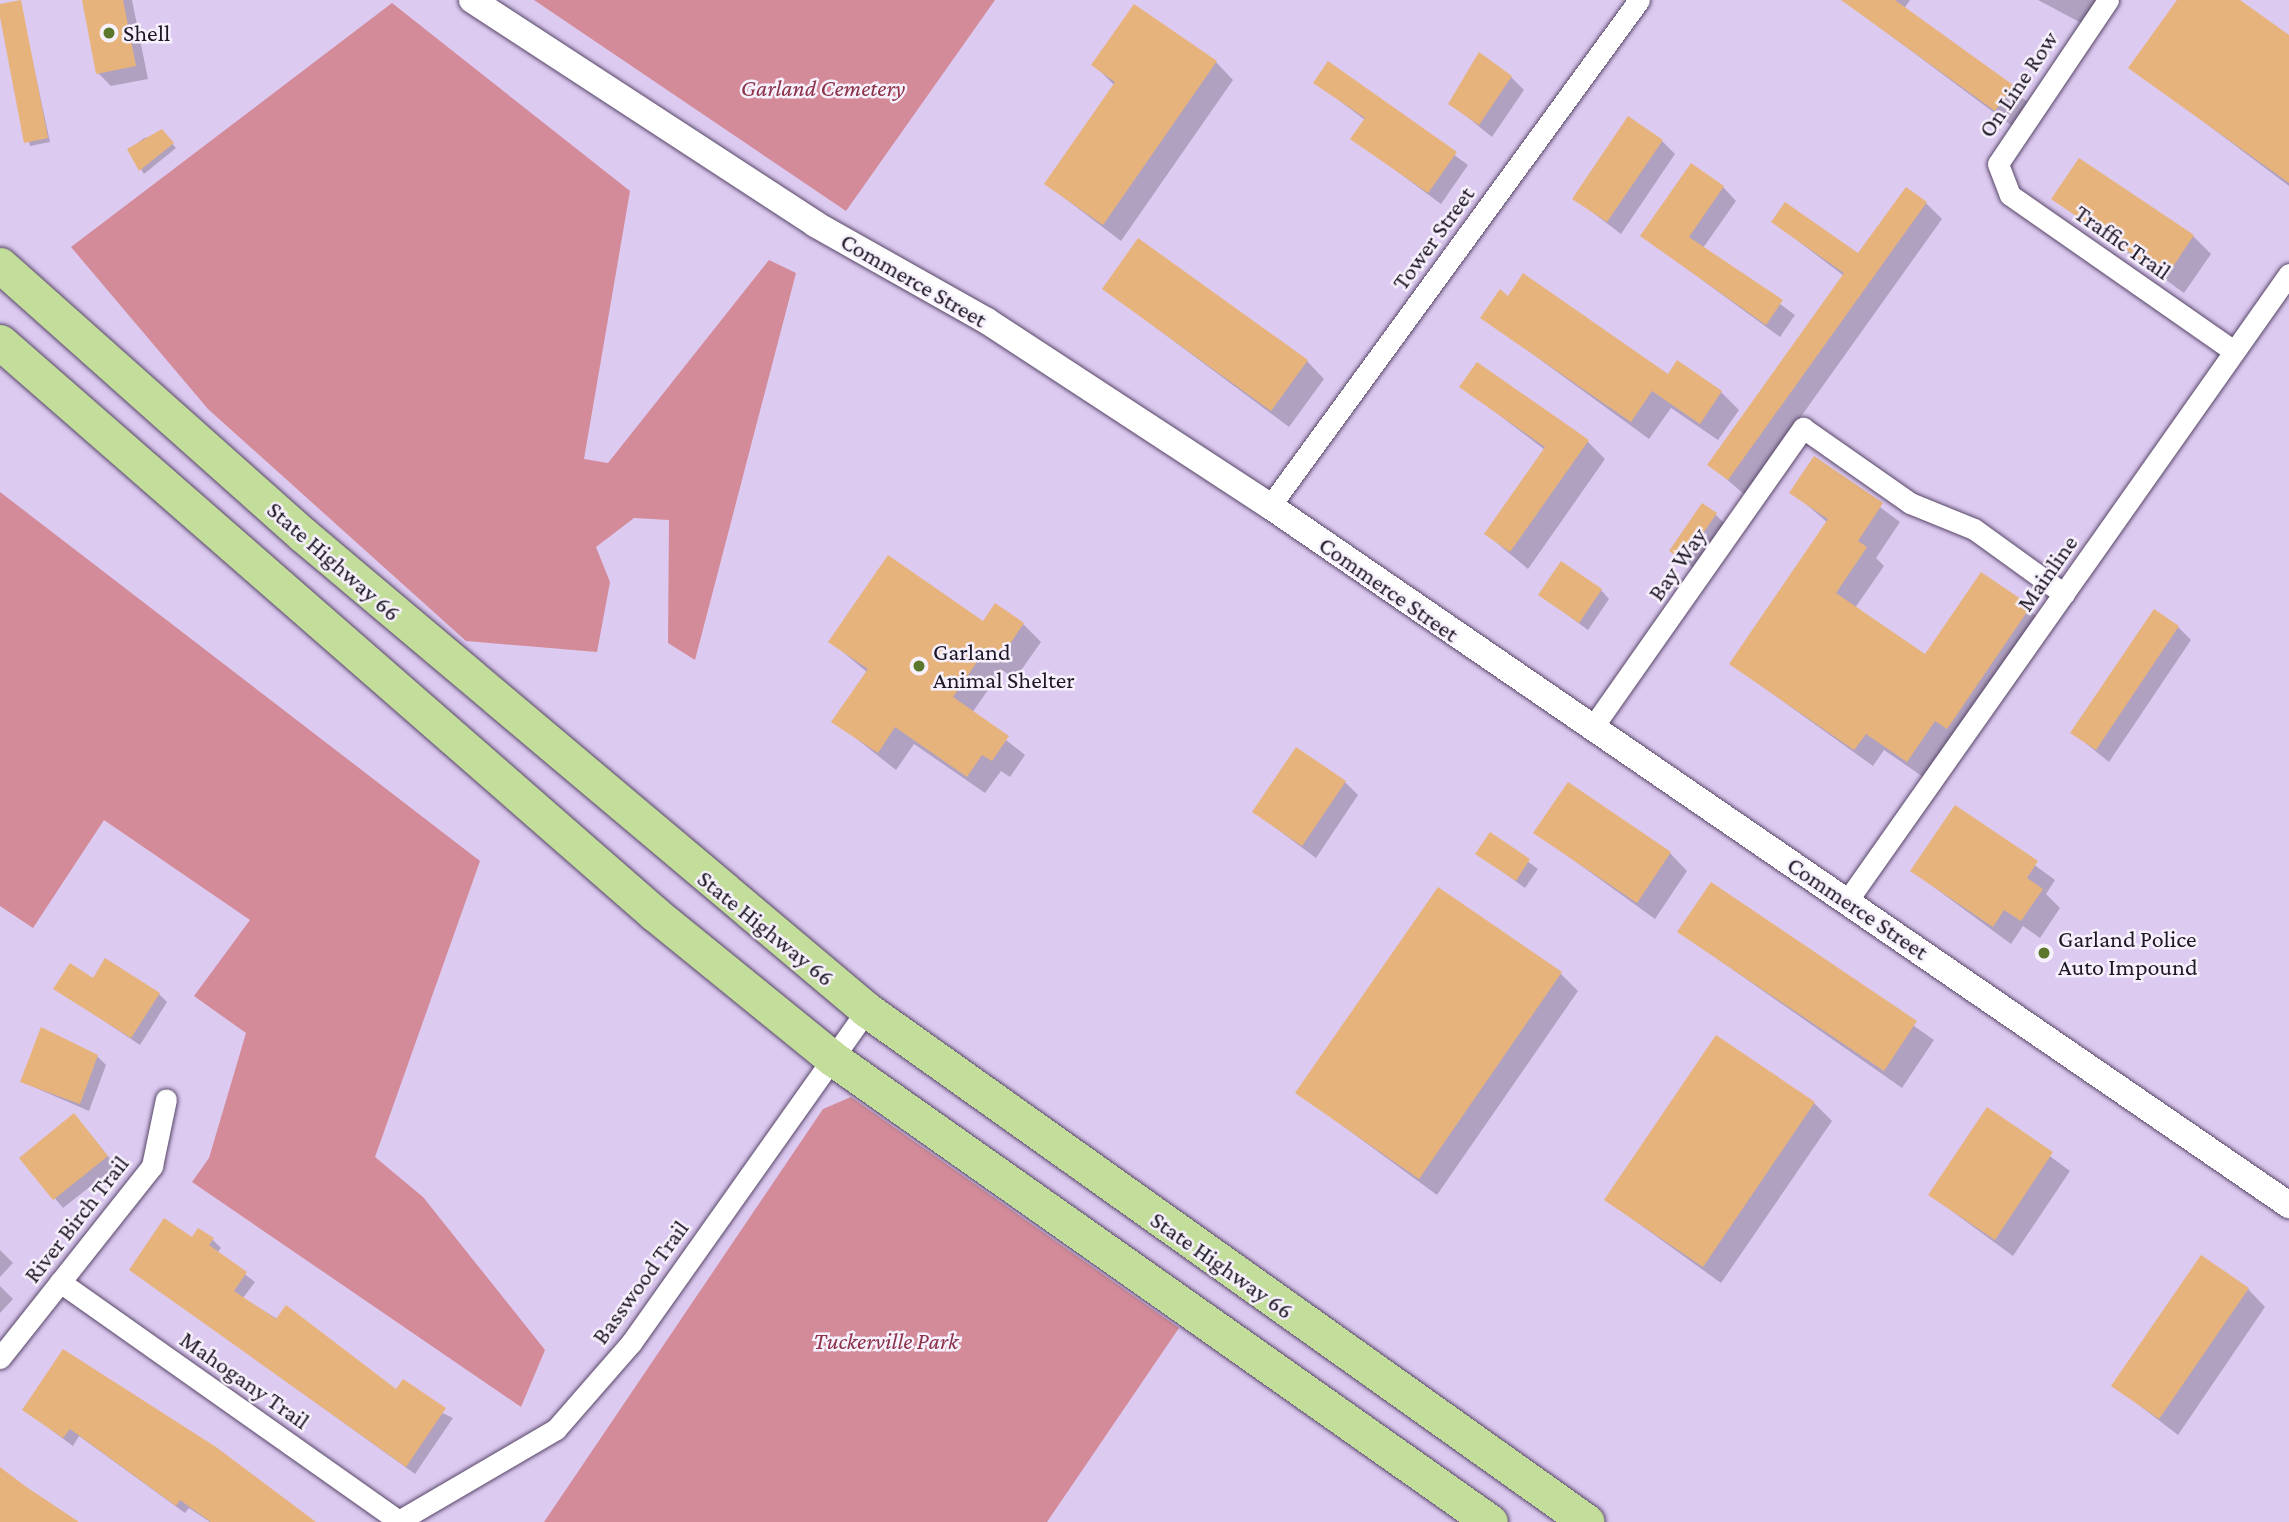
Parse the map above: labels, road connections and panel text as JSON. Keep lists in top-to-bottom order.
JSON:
{
  "streets": {
    "main road": ["State Highway 66"],
    "street": [
      "On Line Row",
      "Tower Street",
      "Traffic Trail",
      "Commerce Street",
      "Bay Way",
      "Mainline",
      "River Birch Trail",
      "Basswood Trail",
      "Mahogany Trail"
    ]
  },
  "crossings": [
    ["On Line Row", "Traffic Trail"],
    ["Tower Street", "Commerce Street"],
    ["Traffic Trail", "Mainline"],
    ["Commerce Street", "Bay Way"],
    ["Commerce Street", "Mainline"],
    ["State Highway 66", "Basswood Trail"],
    ["Bay Way", "Mainline"],
    ["River Birch Trail", "Mahogany Trail"],
    ["Basswood Trail", "Mahogany Trail"]
  ],
  "parks": ["Garland Cemetery", "Tuckerville Park"],
  "places": ["Shell", "Garland Animal Shelter", "Garland Police Auto Impound"]
}
